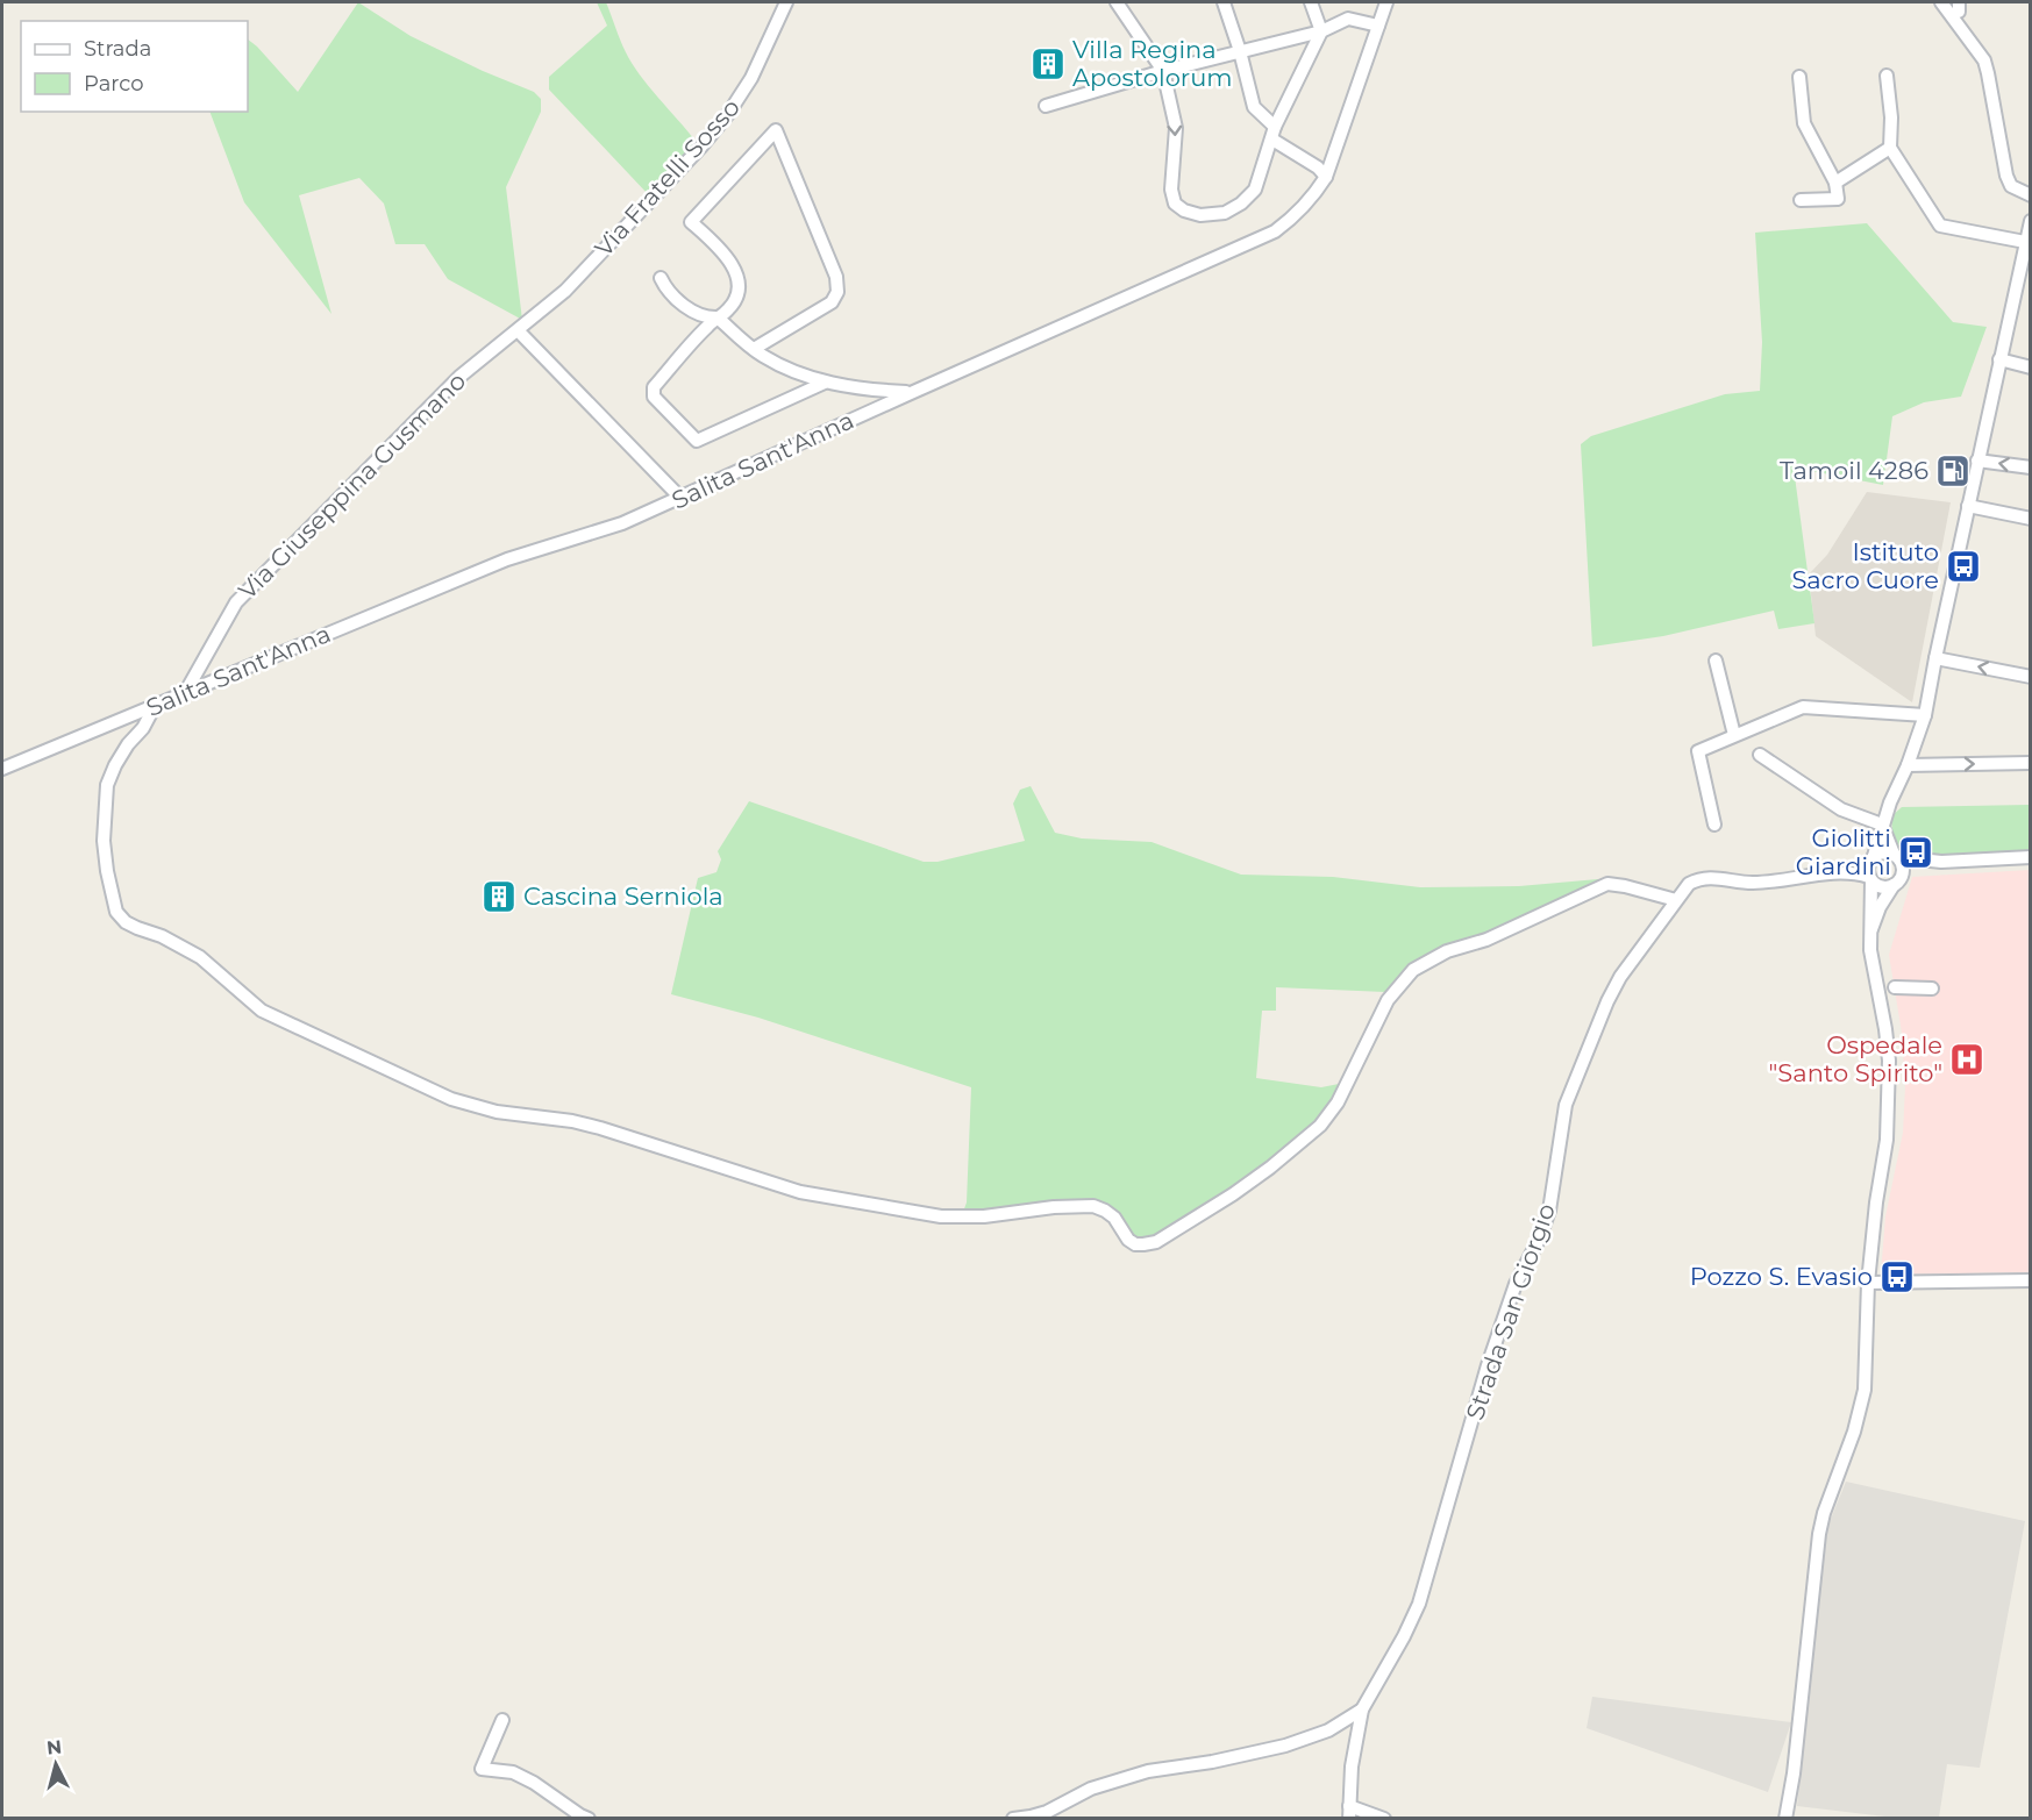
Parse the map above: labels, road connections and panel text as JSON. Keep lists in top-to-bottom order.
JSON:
{
  "streets": {
    "street": [
      "Via Fratelli Sosso",
      "Salita Sant'Anna",
      "Via Giuseppina Gusmano",
      "Strada San Giorgio"
    ]
  },
  "crossings": [
    ["Via Fratelli Sosso", "Via Giuseppina Gusmano"],
    ["Salita Sant'Anna", "Via Giuseppina Gusmano"]
  ],
  "places": {
    "building": ["Villa Regina Apostolorum", "Cascina Serniola"],
    "fuel station": ["Tamoil 4286"],
    "bus stop": ["Istituto Sacro Cuore", "Giolitti Giardini", "Pozzo S. Evasio"],
    "hospital": ["Ospedale \"Santo Spirito\""]
  },
  "legend": ["Strada", "Parco"],
  "north": "top"
}
